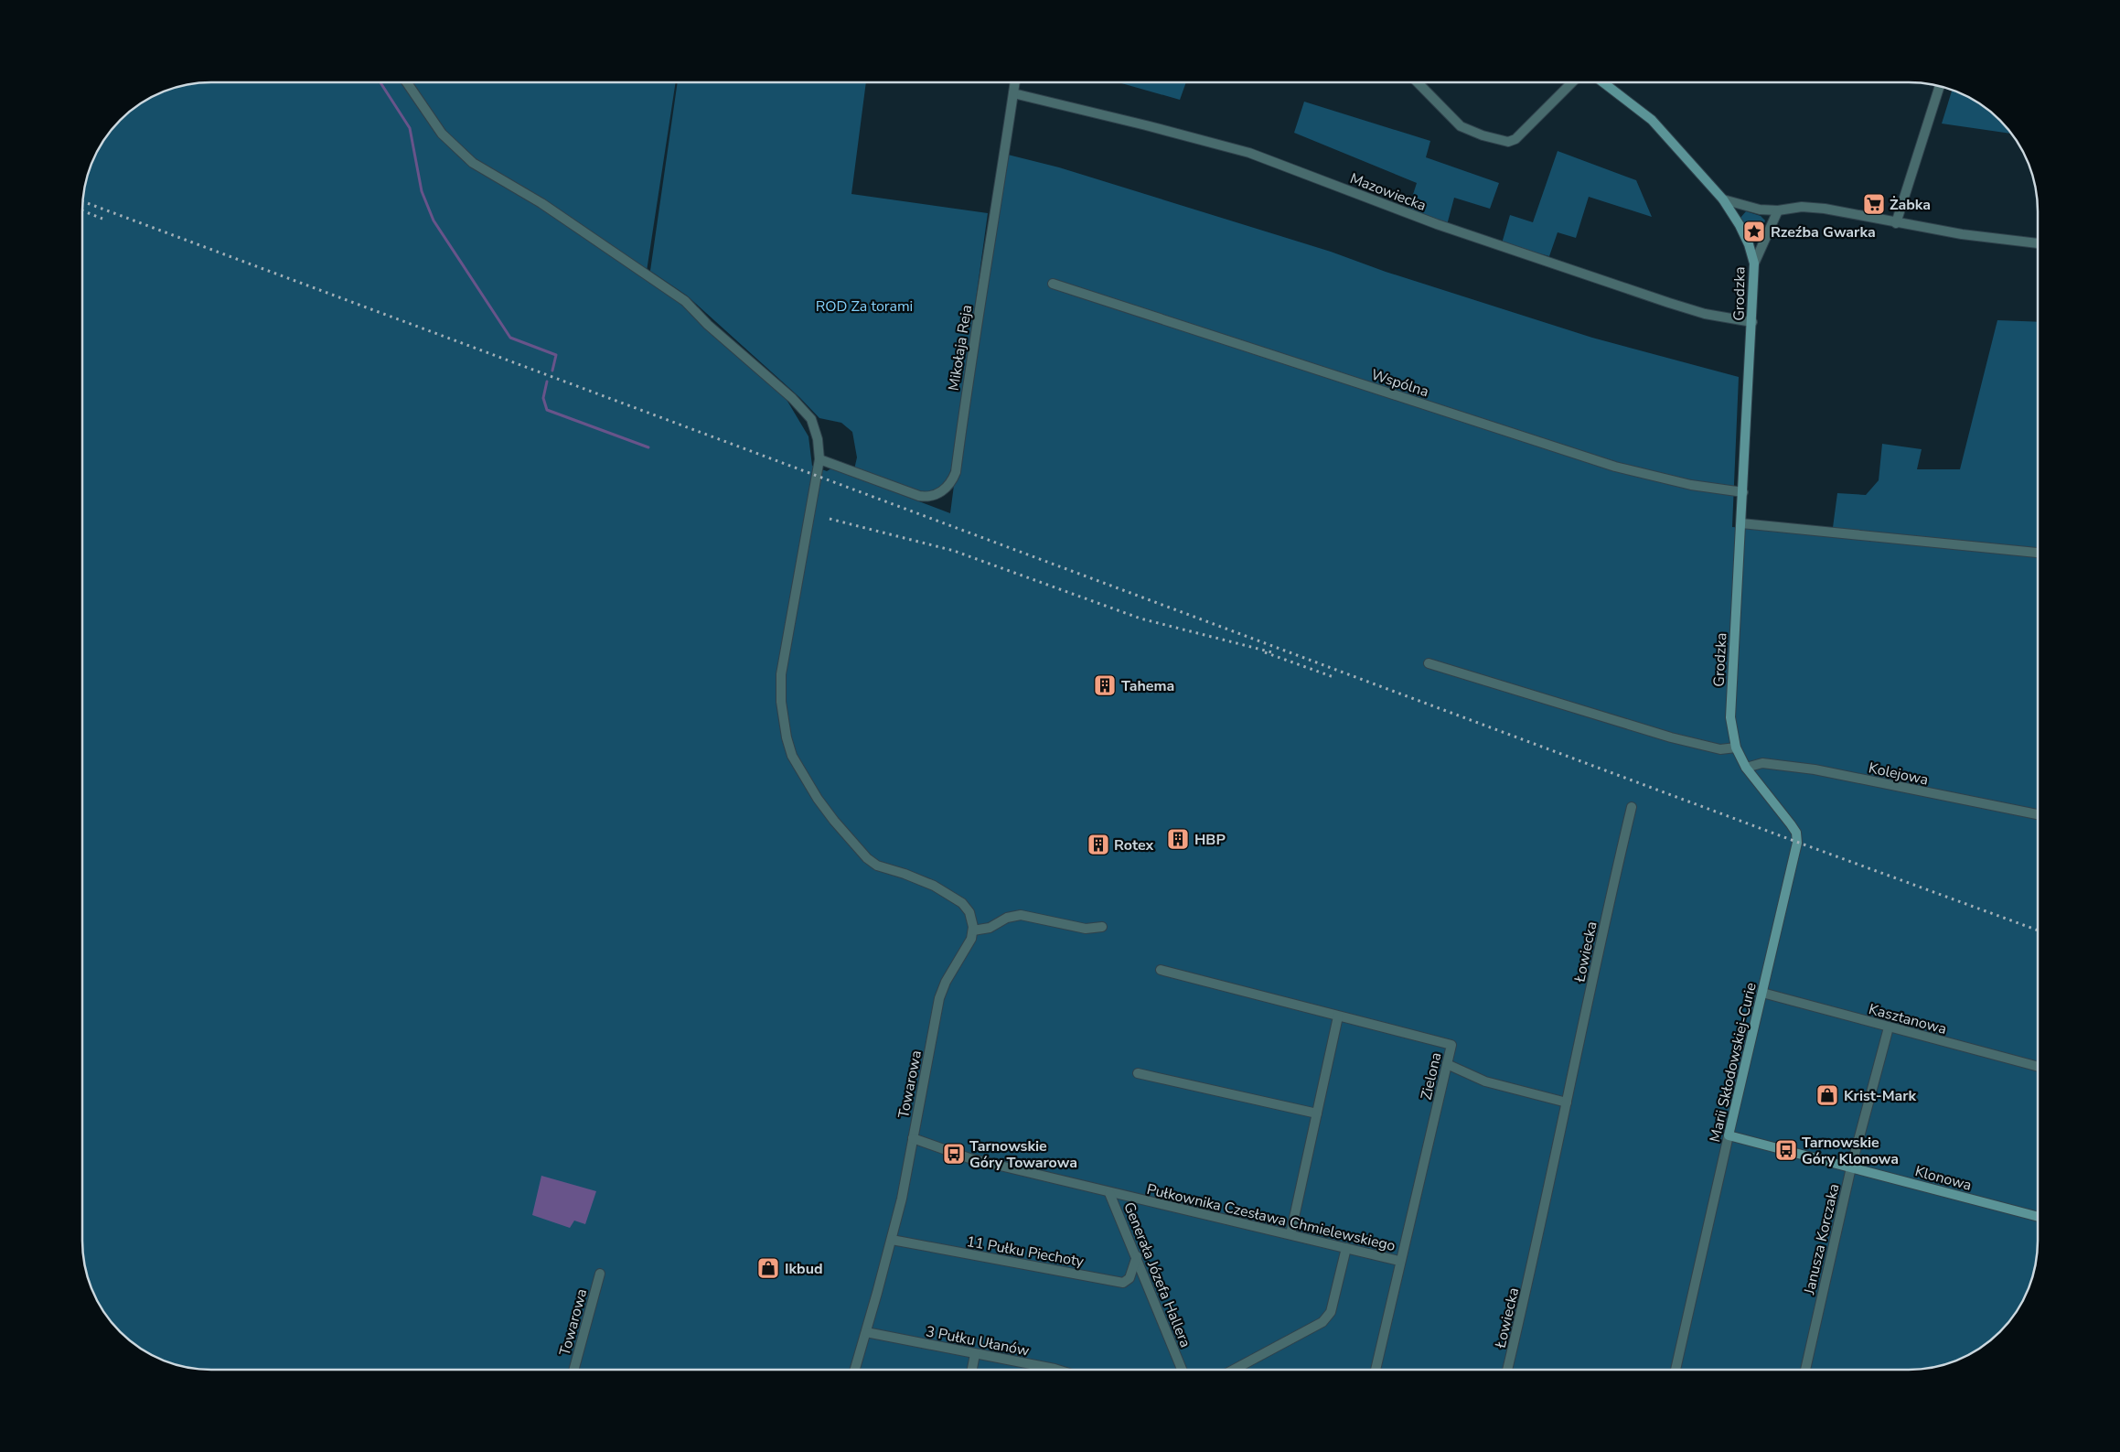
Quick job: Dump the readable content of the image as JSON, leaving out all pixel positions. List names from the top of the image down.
{
  "streets": {
    "street": [
      "Mazowiecka",
      "Grodzka",
      "Mikołaja Reja",
      "Wspólna",
      "Kolejowa",
      "Łowiecka",
      "Kasztanowa",
      "Marii Skłodowskiej-Curie",
      "Zielona",
      "Towarowa",
      "Klonowa",
      "Pułkownika Czesława Chmielewskiego",
      "Janusza Korczaka",
      "11 Pułku Piechoty",
      "Generała Józefa Hallera",
      "3 Pułku Ułanów"
    ]
  },
  "crossings": [
    ["Mazowiecka", "Grodzka"],
    ["Mazowiecka", "Mikołaja Reja"],
    ["Grodzka", "Wspólna"],
    ["Grodzka", "Kolejowa"],
    ["Grodzka", "Marii Skłodowskiej-Curie"],
    ["Kolejowa", "Marii Skłodowskiej-Curie"],
    ["Kasztanowa", "Marii Skłodowskiej-Curie"],
    ["Kasztanowa", "Janusza Korczaka"],
    ["Marii Skłodowskiej-Curie", "Klonowa"],
    ["Zielona", "Pułkownika Czesława Chmielewskiego"],
    ["Towarowa", "11 Pułku Piechoty"],
    ["Towarowa", "Generała Józefa Hallera"],
    ["Towarowa", "3 Pułku Ułanów"],
    ["Klonowa", "Janusza Korczaka"],
    ["Pułkownika Czesława Chmielewskiego", "Generała Józefa Hallera"],
    ["11 Pułku Piechoty", "Generała Józefa Hallera"]
  ],
  "parks": ["ROD Za torami"],
  "places": {
    "supermarket": ["Żabka"],
    "place": ["Rzeźba Gwarka"],
    "building": ["Tahema", "HBP", "Rotex"],
    "shop": ["Krist-Mark", "Ikbud"],
    "bus stop": ["Tarnowskie Góry Klonowa", "Tarnowskie Góry Towarowa"]
  }
}
